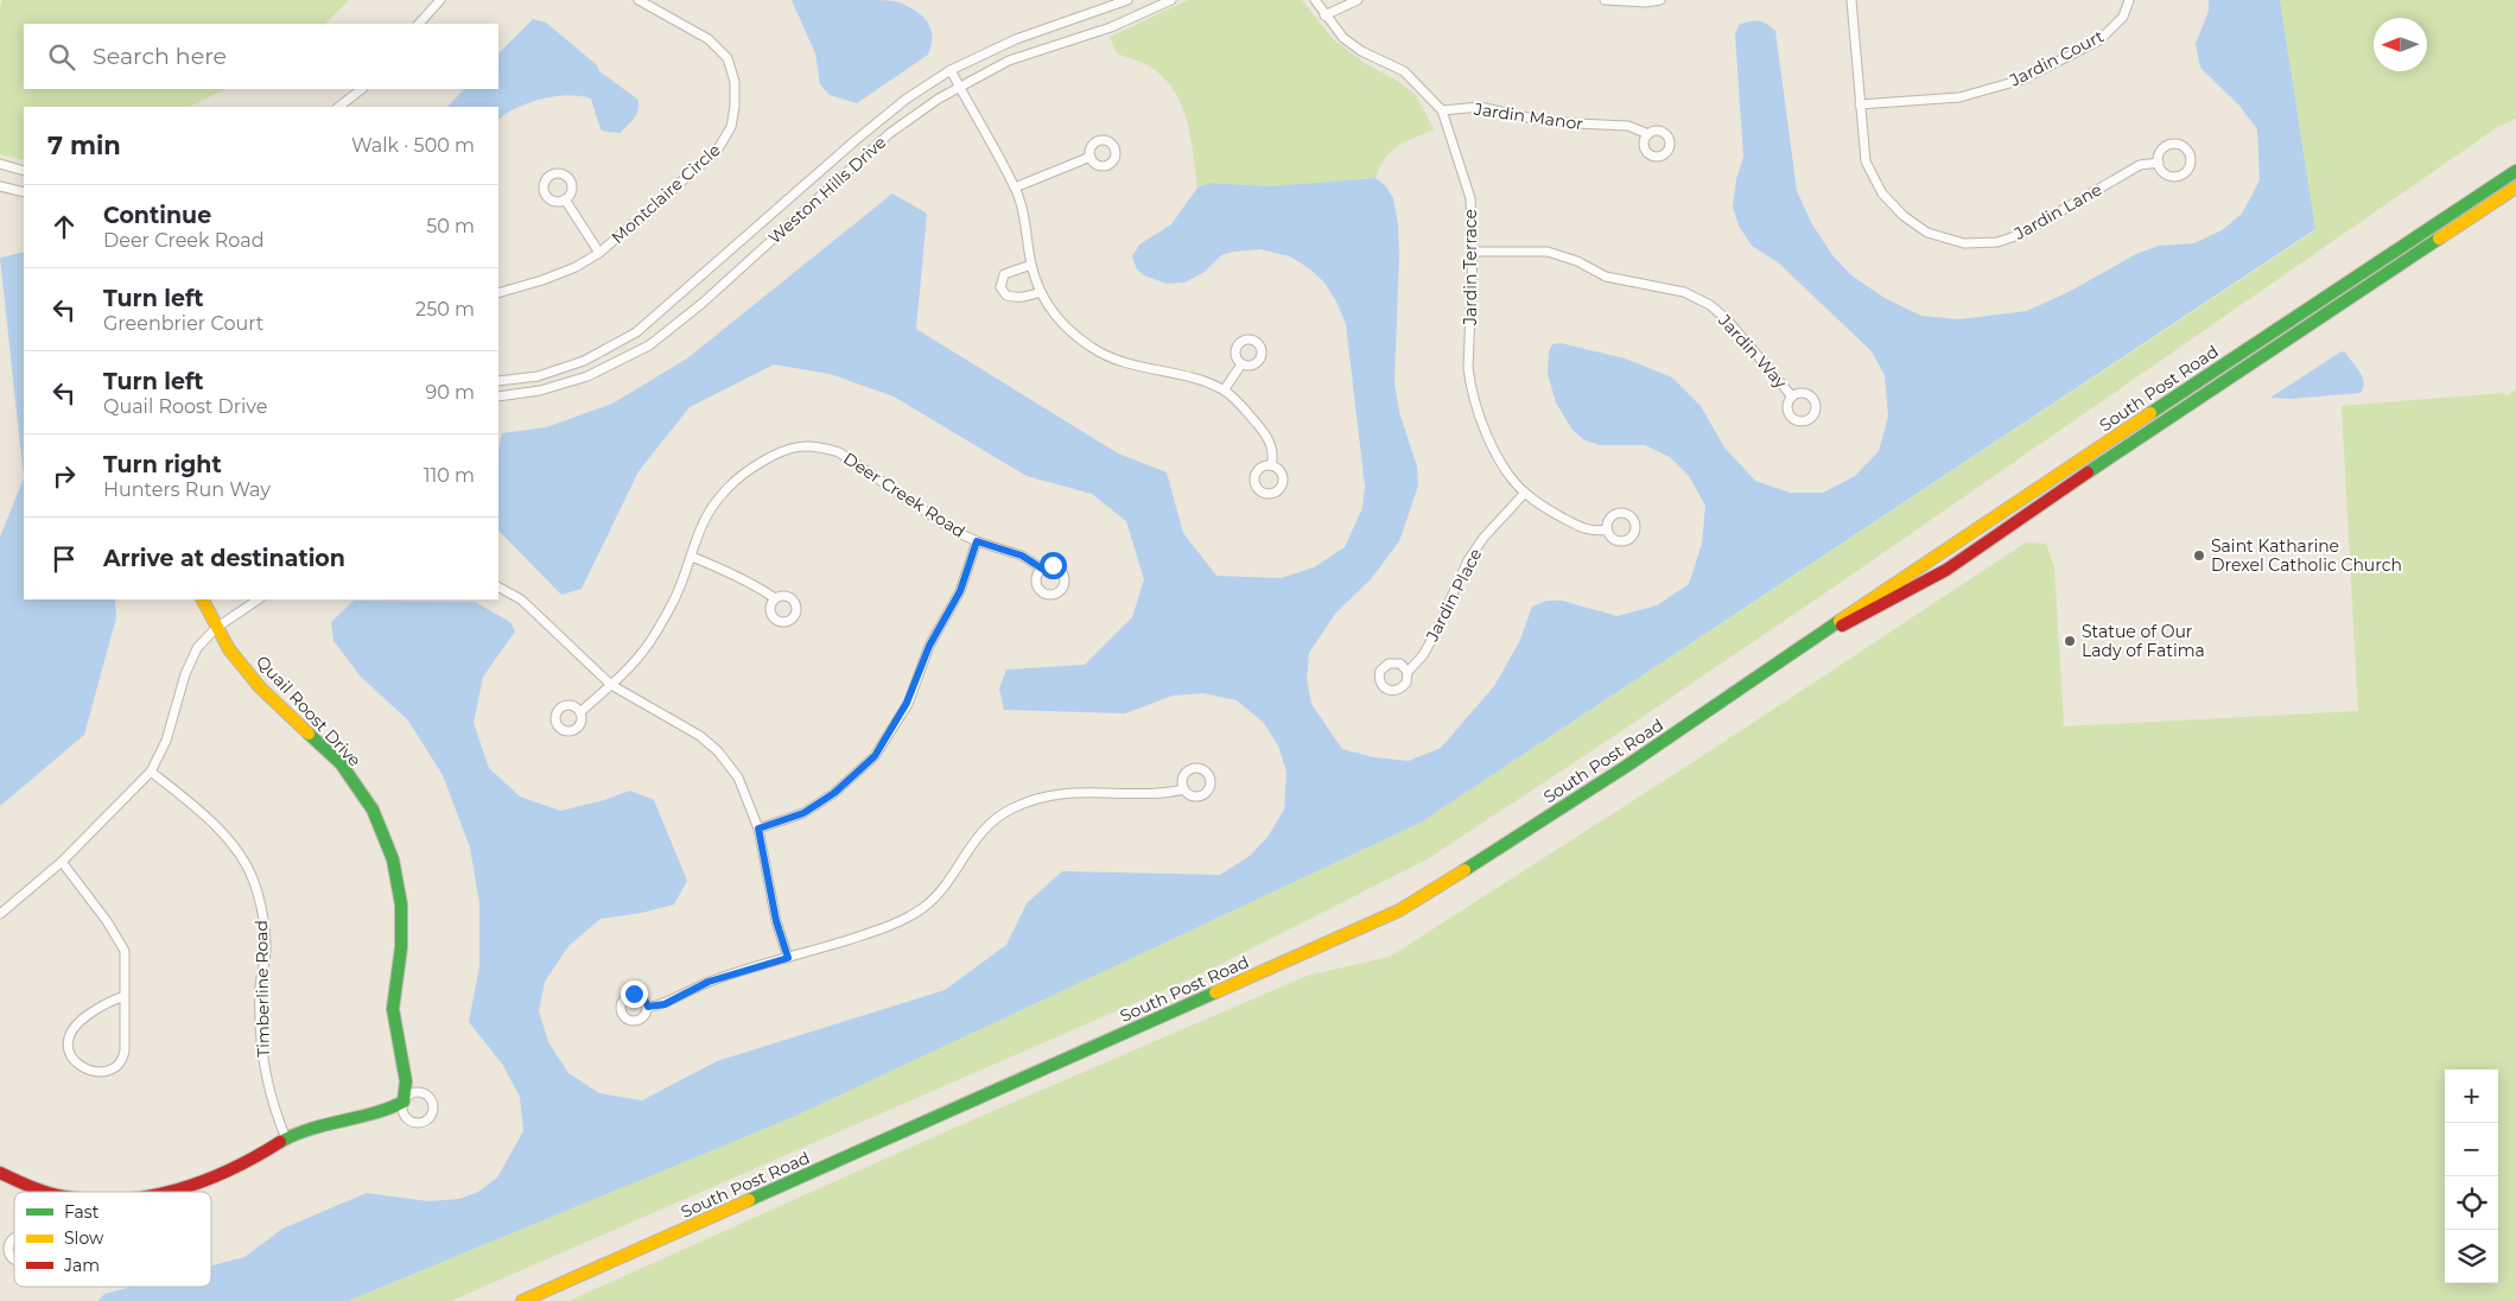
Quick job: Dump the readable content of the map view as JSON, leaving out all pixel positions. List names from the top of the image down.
{
  "streets": {
    "street": [
      "Jardin Court",
      "Jardin Manor",
      "Weston Hills Drive",
      "Montclaire Circle",
      "Jardin Lane",
      "Jardin Terrace",
      "Jardin Way",
      "South Post Road",
      "Deer Creek Road",
      "Jardin Place",
      "Quail Roost Drive",
      "Timberline Road"
    ]
  },
  "crossings": [
    ["Jardin Court", "Jardin Lane"],
    ["Jardin Manor", "Jardin Terrace"],
    ["Jardin Terrace", "Jardin Way"],
    ["Jardin Terrace", "Jardin Place"],
    ["Quail Roost Drive", "Timberline Road"]
  ],
  "places": ["Saint Katharine Drexel Catholic Church", "Statue of Our Lady of Fatima"],
  "legend": ["Fast", "Slow", "Jam"],
  "north": "left",
  "page": {
    "search": "Search here",
    "heading": ["7 min", "Walk · 500 m"],
    "list": [
      ["Continue", "Deer Creek Road", "50 m"],
      ["Turn left", "Greenbrier Court", "250 m"],
      ["Turn left", "Quail Roost Drive", "90 m"],
      ["Turn right", "Hunters Run Way", "110 m"],
      "Arrive at destination"
    ],
    "map_buttons": ["+", "−"]
  }
}
